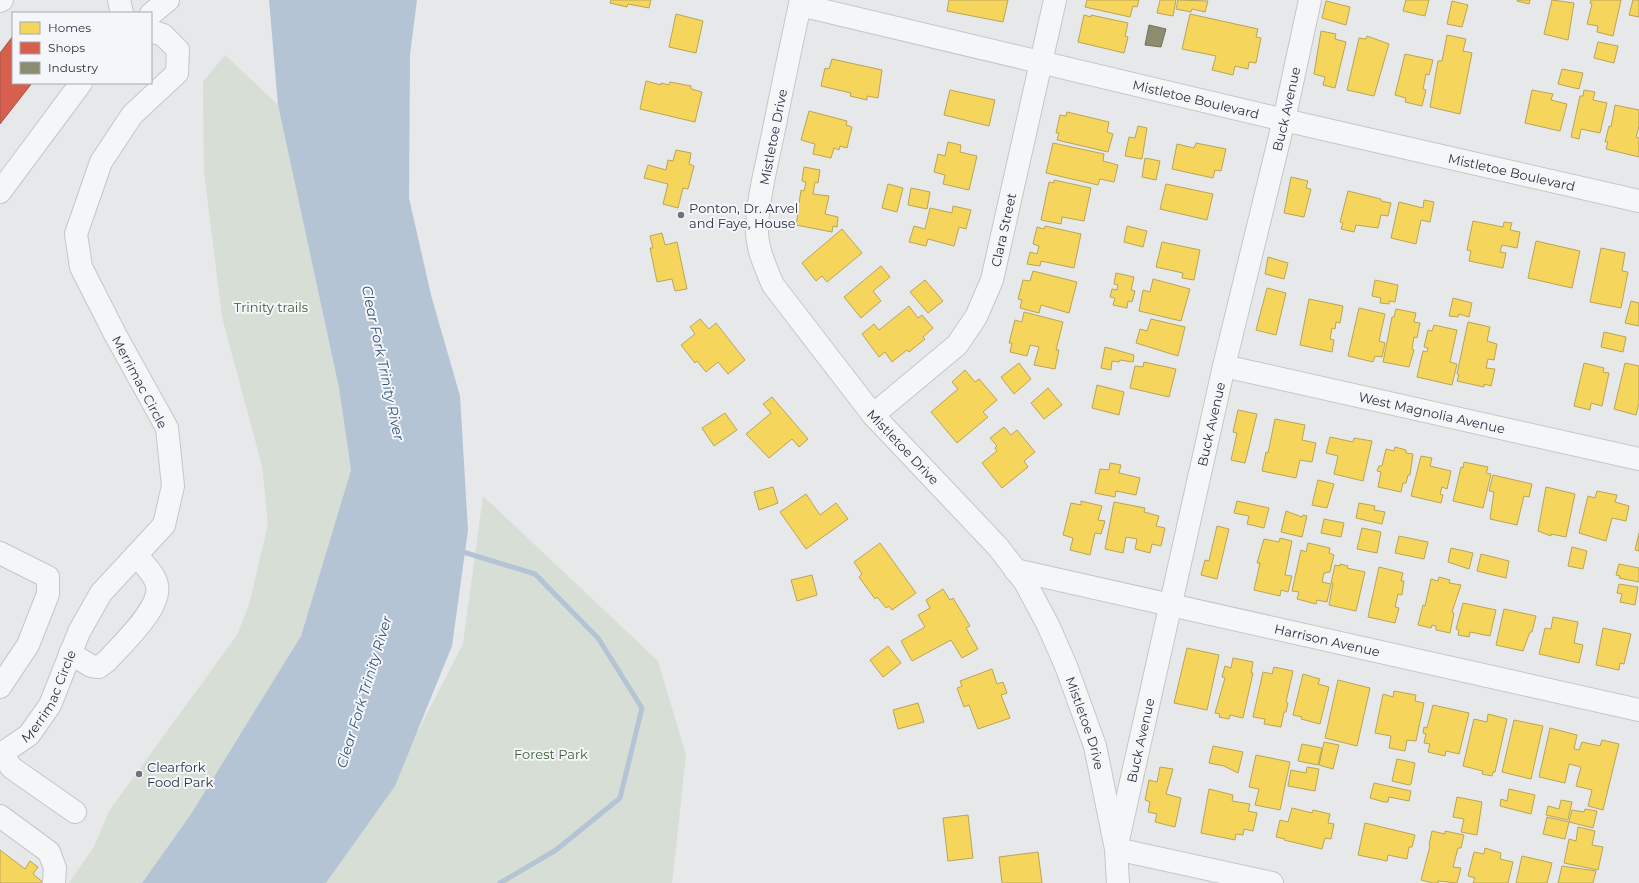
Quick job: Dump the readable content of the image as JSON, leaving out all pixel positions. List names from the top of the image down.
{
  "streets": {
    "street": [
      "Mistletoe Boulevard",
      "Buck Avenue",
      "Mistletoe Drive",
      "Clara Street",
      "Merrimac Circle",
      "West Magnolia Avenue",
      "Harrison Avenue"
    ]
  },
  "crossings": [
    ["Mistletoe Boulevard", "Buck Avenue"],
    ["Mistletoe Boulevard", "Mistletoe Drive"],
    ["Mistletoe Boulevard", "Clara Street"],
    ["Buck Avenue", "Mistletoe Drive"],
    ["Buck Avenue", "West Magnolia Avenue"],
    ["Buck Avenue", "Harrison Avenue"],
    ["Mistletoe Drive", "Clara Street"],
    ["Mistletoe Drive", "Harrison Avenue"]
  ],
  "water": ["Clear Fork Trinity River"],
  "parks": ["Trinity trails", "Forest Park"],
  "places": ["Ponton, Dr. Arvel and Faye, House", "Clearfork Food Park"],
  "legend": ["Homes", "Shops", "Industry"]
}
